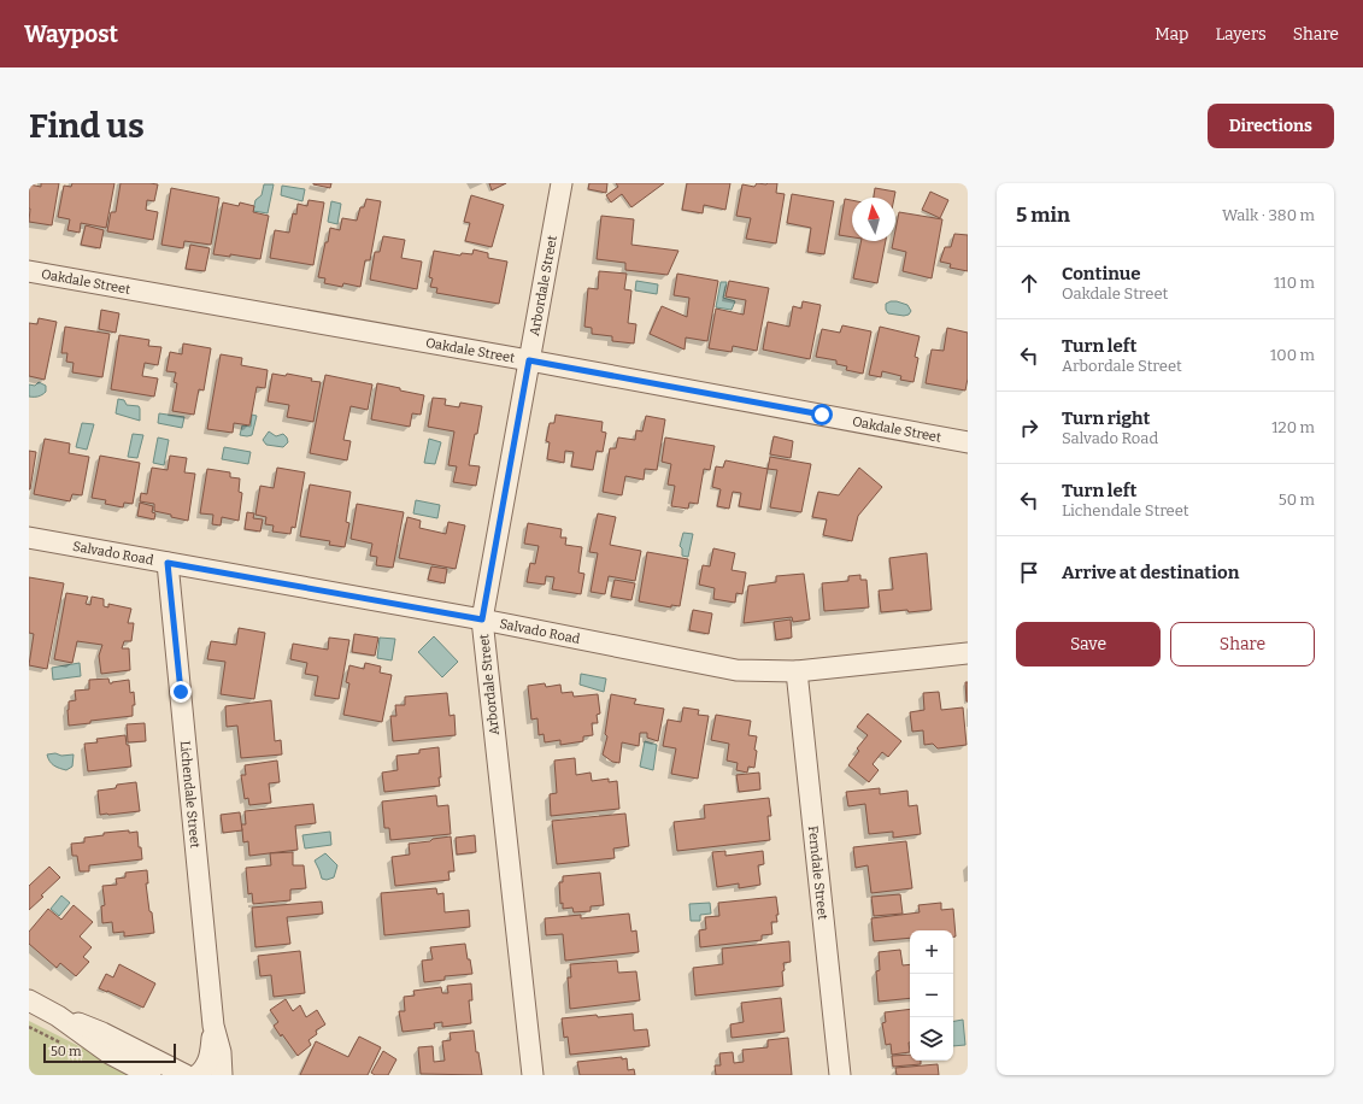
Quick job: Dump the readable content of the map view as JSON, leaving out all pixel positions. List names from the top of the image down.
{
  "streets": {
    "street": [
      "Oakdale Street",
      "Arbordale Street",
      "Salvado Road",
      "Lichendale Street",
      "Ferndale Street"
    ]
  },
  "crossings": [
    ["Oakdale Street", "Arbordale Street"],
    ["Arbordale Street", "Salvado Road"],
    ["Salvado Road", "Lichendale Street"],
    ["Salvado Road", "Ferndale Street"]
  ],
  "scale_bar": "50 m",
  "north": "top",
  "page": {
    "header": "Waypost",
    "nav": ["Map", "Layers", "Share"],
    "buttons": [
      "Directions",
      ["Save", "Share"]
    ],
    "title": "Find us",
    "heading": ["5 min", "Walk · 380 m"],
    "list": [
      ["Continue", "Oakdale Street", "110 m"],
      ["Turn left", "Arbordale Street", "100 m"],
      ["Turn right", "Salvado Road", "120 m"],
      ["Turn left", "Lichendale Street", "50 m"],
      "Arrive at destination"
    ],
    "map_buttons": ["+", "−"],
    "scale": "50 m"
  }
}
